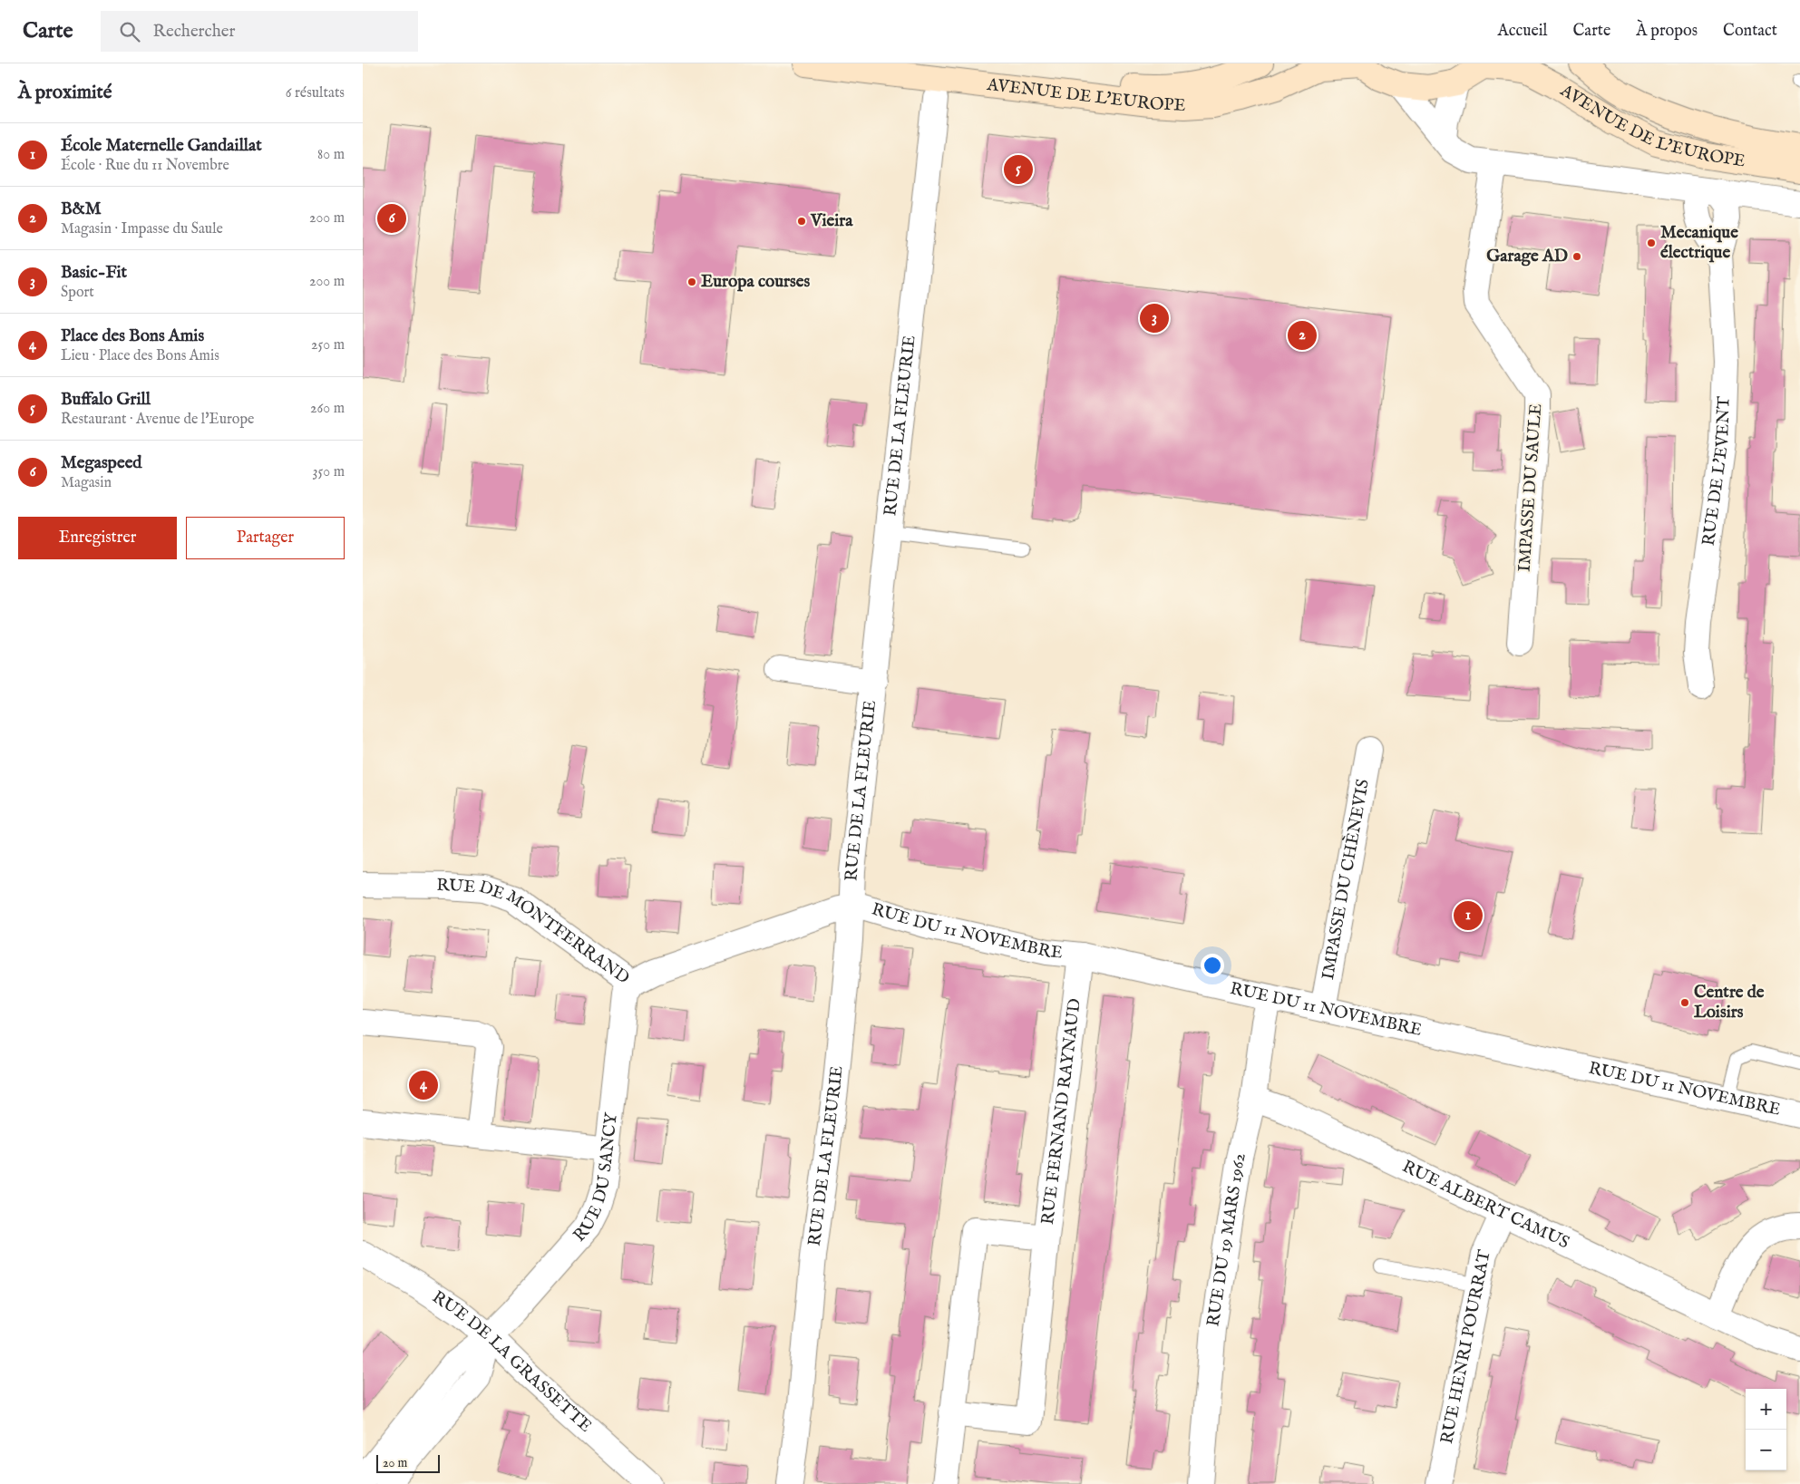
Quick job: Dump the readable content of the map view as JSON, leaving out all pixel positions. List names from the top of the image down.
{
  "streets": {
    "main road": ["AVENUE DE L'EUROPE"],
    "street": [
      "RUE DE LA FLEURIE",
      "RUE DE L'EVENT",
      "IMPASSE DU SAULE",
      "IMPASSE DU CHÈNEVIS",
      "RUE DU 11 NOVEMBRE",
      "RUE DE MONTFERRAND",
      "RUE FERNAND RAYNAUD",
      "RUE DU SANCY",
      "RUE ALBERT CAMUS",
      "RUE DU 19 MARS 1962",
      "RUE HENRI POURRAT",
      "RUE DE LA GRASSETTE"
    ]
  },
  "crossings": [
    ["AVENUE DE L'EUROPE", "RUE DE LA FLEURIE"],
    ["RUE DE LA FLEURIE", "RUE DU 11 NOVEMBRE"],
    ["RUE DE LA FLEURIE", "RUE DE MONTFERRAND"],
    ["IMPASSE DU CHÈNEVIS", "RUE DU 11 NOVEMBRE"],
    ["RUE DU 11 NOVEMBRE", "RUE DE MONTFERRAND"],
    ["RUE DU 11 NOVEMBRE", "RUE FERNAND RAYNAUD"],
    ["RUE DU 11 NOVEMBRE", "RUE DU 19 MARS 1962"],
    ["RUE DE MONTFERRAND", "RUE DU SANCY"],
    ["RUE DU SANCY", "RUE DE LA GRASSETTE"],
    ["RUE ALBERT CAMUS", "RUE DU 19 MARS 1962"],
    ["RUE ALBERT CAMUS", "RUE HENRI POURRAT"]
  ],
  "places": [
    "Vieira",
    "Mecanique électrique",
    "Garage AD",
    "Europa courses",
    "Centre de Loisirs"
  ],
  "scale_bar": "20 m",
  "page": {
    "header": "Carte",
    "search": "Rechercher",
    "nav": [
      "Accueil",
      "Carte",
      "À propos",
      "Contact"
    ],
    "heading": ["À proximité", "6 résultats"],
    "list": [
      {
        "mark": "1",
        "name": "École Maternelle Gandaillat",
        "note": "École · Rue du 11 Novembre",
        "value": "80 m"
      },
      {
        "mark": "2",
        "name": "B&M",
        "note": "Magasin · Impasse du Saule",
        "value": "200 m"
      },
      {
        "mark": "3",
        "name": "Basic-Fit",
        "note": "Sport",
        "value": "200 m"
      },
      {
        "mark": "4",
        "name": "Place des Bons Amis",
        "note": "Lieu · Place des Bons Amis",
        "value": "250 m"
      },
      {
        "mark": "5",
        "name": "Buffalo Grill",
        "note": "Restaurant · Avenue de l'Europe",
        "value": "260 m"
      },
      {
        "mark": "6",
        "name": "Megaspeed",
        "note": "Magasin",
        "value": "350 m"
      }
    ],
    "pins": [
      "5",
      "6",
      "3",
      "2",
      "1",
      "4"
    ],
    "buttons": ["Enregistrer", "Partager"],
    "map_buttons": ["+", "−"],
    "scale": "20 m"
  }
}
